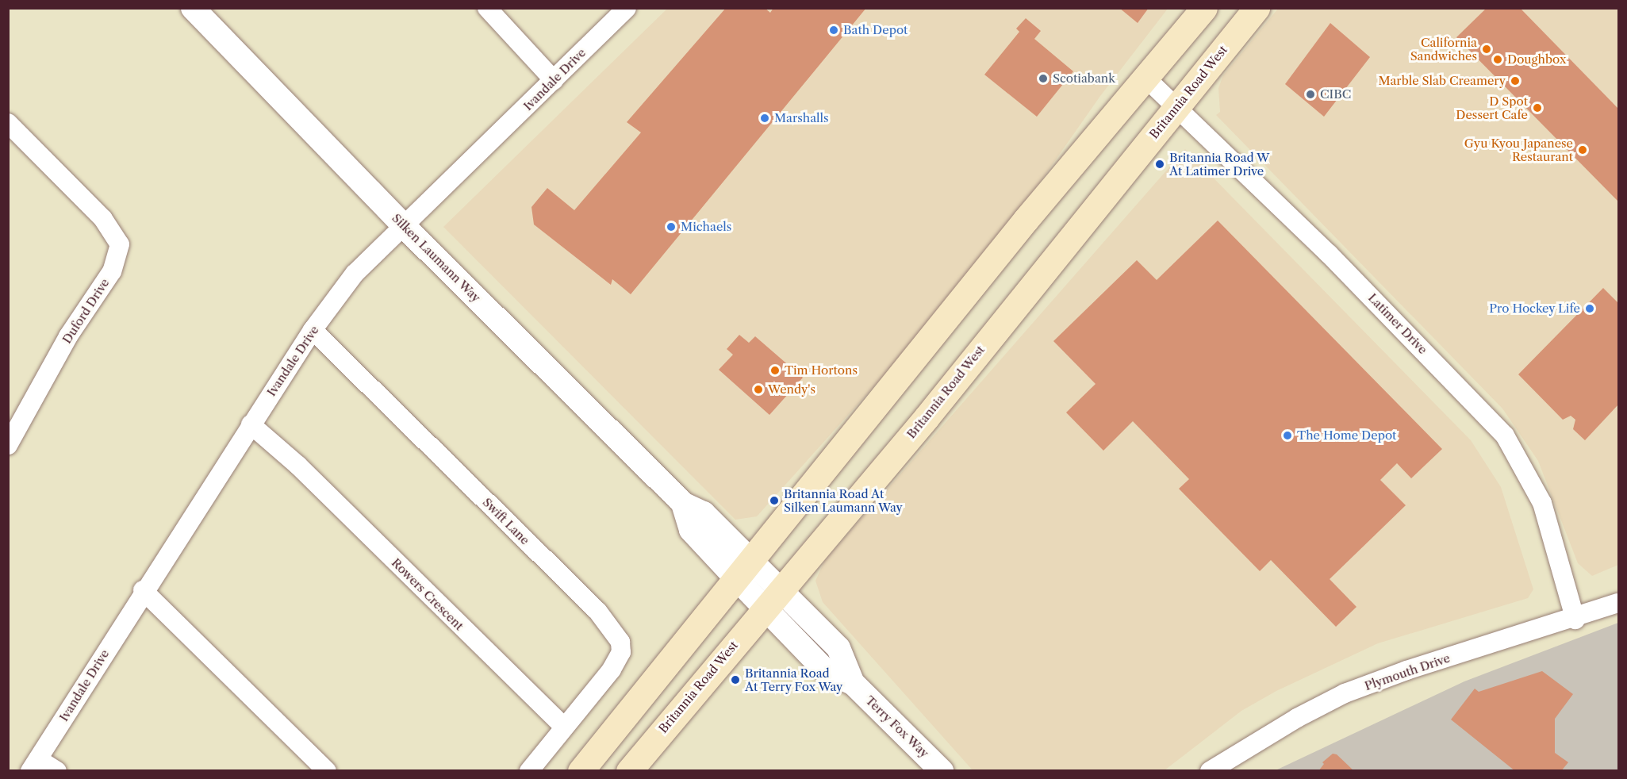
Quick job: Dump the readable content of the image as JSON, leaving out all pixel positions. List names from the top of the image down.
{
  "streets": {
    "main road": ["Britannia Road West"],
    "street": [
      "Ivandale Drive",
      "Silken Laumann Way",
      "Duford Drive",
      "Latimer Drive",
      "Swift Lane",
      "Rowers Crescent",
      "Plymouth Drive",
      "Terry Fox Way"
    ]
  },
  "crossings": [
    ["Ivandale Drive", "Silken Laumann Way"],
    ["Ivandale Drive", "Swift Lane"],
    ["Ivandale Drive", "Rowers Crescent"],
    ["Britannia Road West", "Silken Laumann Way"],
    ["Britannia Road West", "Latimer Drive"],
    ["Britannia Road West", "Terry Fox Way"],
    ["Silken Laumann Way", "Terry Fox Way"],
    ["Latimer Drive", "Plymouth Drive"],
    ["Swift Lane", "Rowers Crescent"]
  ],
  "places": [
    "Bath Depot",
    "California Sandwiches",
    "Doughbox",
    "Scotiabank",
    "Marble Slab Creamery",
    "CIBC",
    "D Spot Dessert Cafe",
    "Marshalls",
    "Gyu Kyou Japanese Restaurant",
    "Britannia Road W At Latimer Drive",
    "Michaels",
    "Pro Hockey Life",
    "Tim Hortons",
    "Wendy's",
    "The Home Depot",
    "Britannia Road At Silken Laumann Way",
    "Britannia Road At Terry Fox Way"
  ]
}
